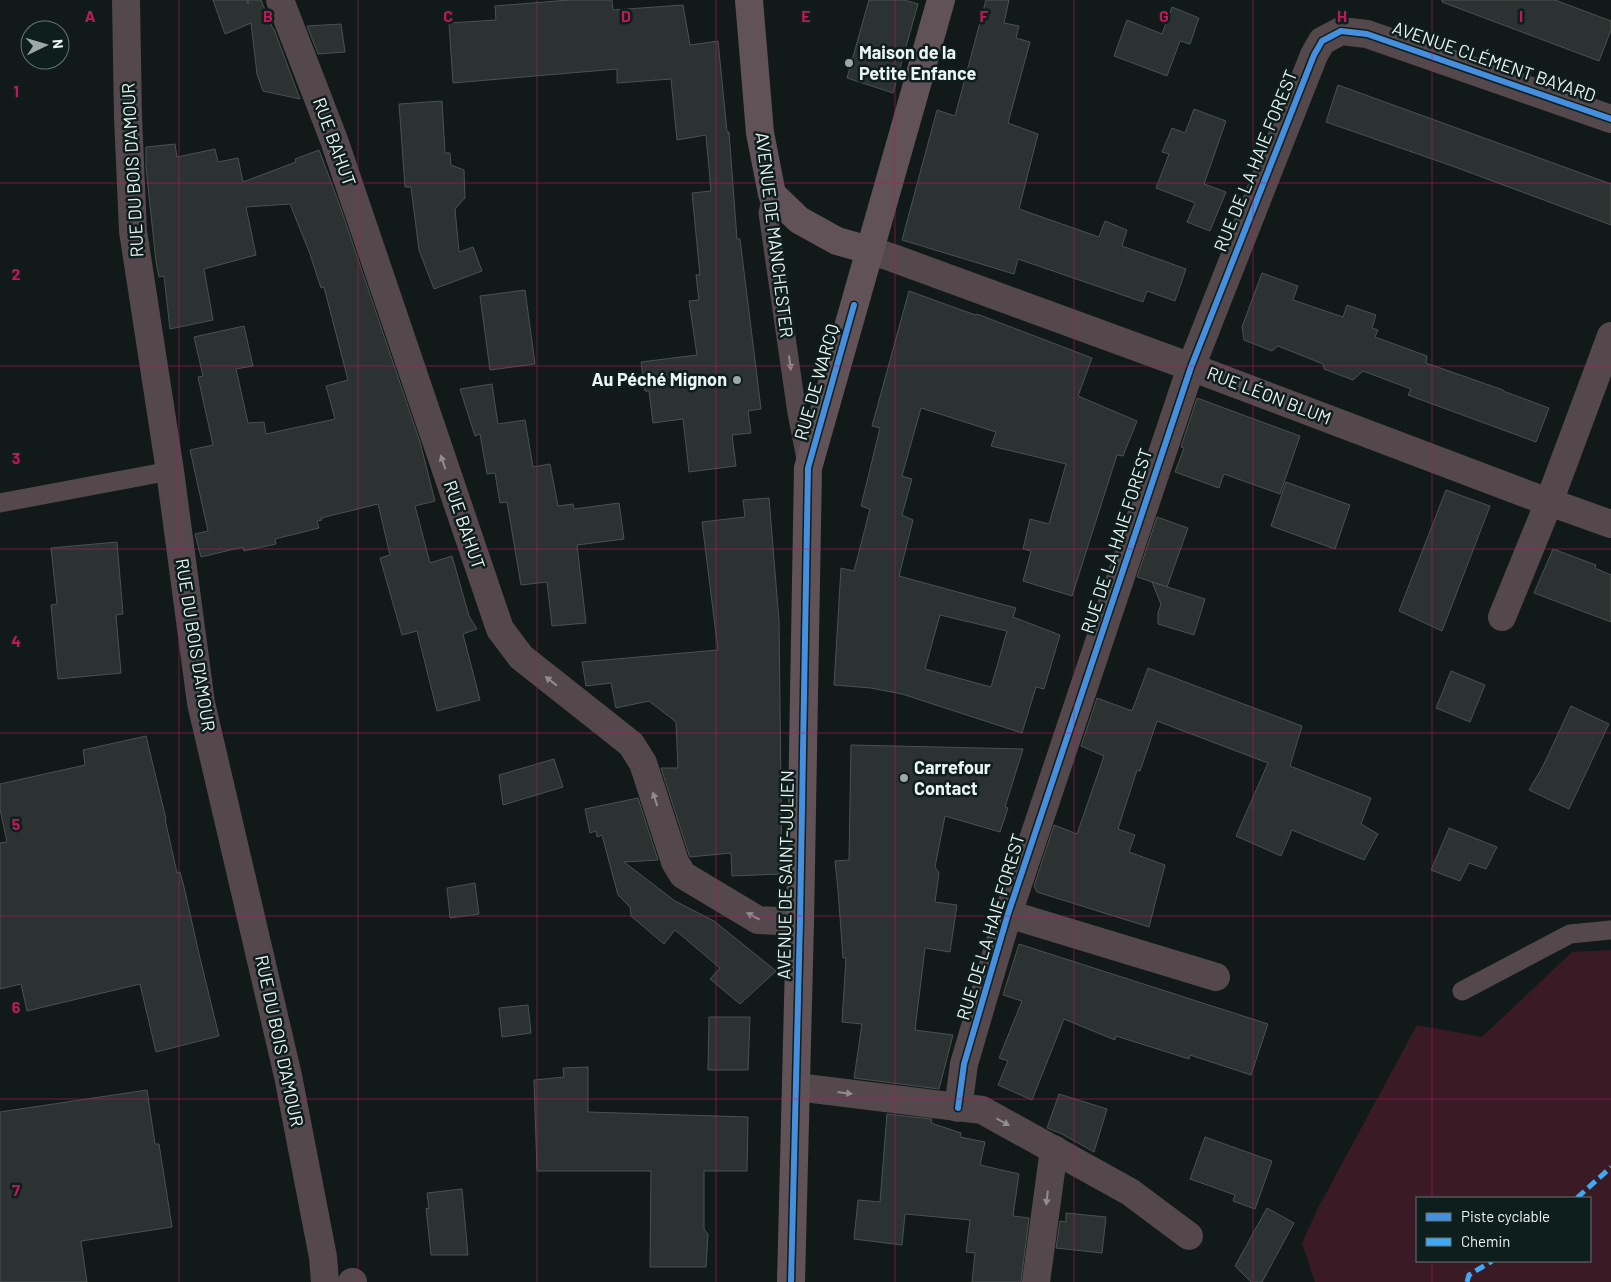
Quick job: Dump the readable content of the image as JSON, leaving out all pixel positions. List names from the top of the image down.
{
  "streets": {
    "main road": ["AVENUE DE MANCHESTER", "RUE DE WARCQ", "AVENUE DE SAINT-JULIEN"],
    "street": [
      "AVENUE CLÉMENT BAYARD",
      "RUE BAHUT",
      "RUE DE LA HAIE FOREST",
      "RUE DU BOIS D'AMOUR",
      "RUE LÉON BLUM"
    ]
  },
  "crossings": [
    ["AVENUE CLÉMENT BAYARD", "RUE DE LA HAIE FOREST"],
    ["RUE BAHUT", "AVENUE DE SAINT-JULIEN"],
    ["RUE DE LA HAIE FOREST", "RUE LÉON BLUM"],
    ["AVENUE DE MANCHESTER", "RUE DE WARCQ"],
    ["AVENUE DE MANCHESTER", "AVENUE DE SAINT-JULIEN"],
    ["RUE DE WARCQ", "RUE LÉON BLUM"],
    ["RUE DE WARCQ", "AVENUE DE SAINT-JULIEN"]
  ],
  "one_way": ["RUE BAHUT", "AVENUE DE MANCHESTER"],
  "places": ["Maison de la Petite Enfance", "Au Péché Mignon", "Carrefour Contact"],
  "legend": ["Piste cyclable", "Chemin"],
  "north": "right",
  "grid": {
    "columns": [
      "A",
      "B",
      "C",
      "D",
      "E",
      "F",
      "G",
      "H",
      "I"
    ],
    "rows": [
      "1",
      "2",
      "3",
      "4",
      "5",
      "6",
      "7"
    ]
  }
}
